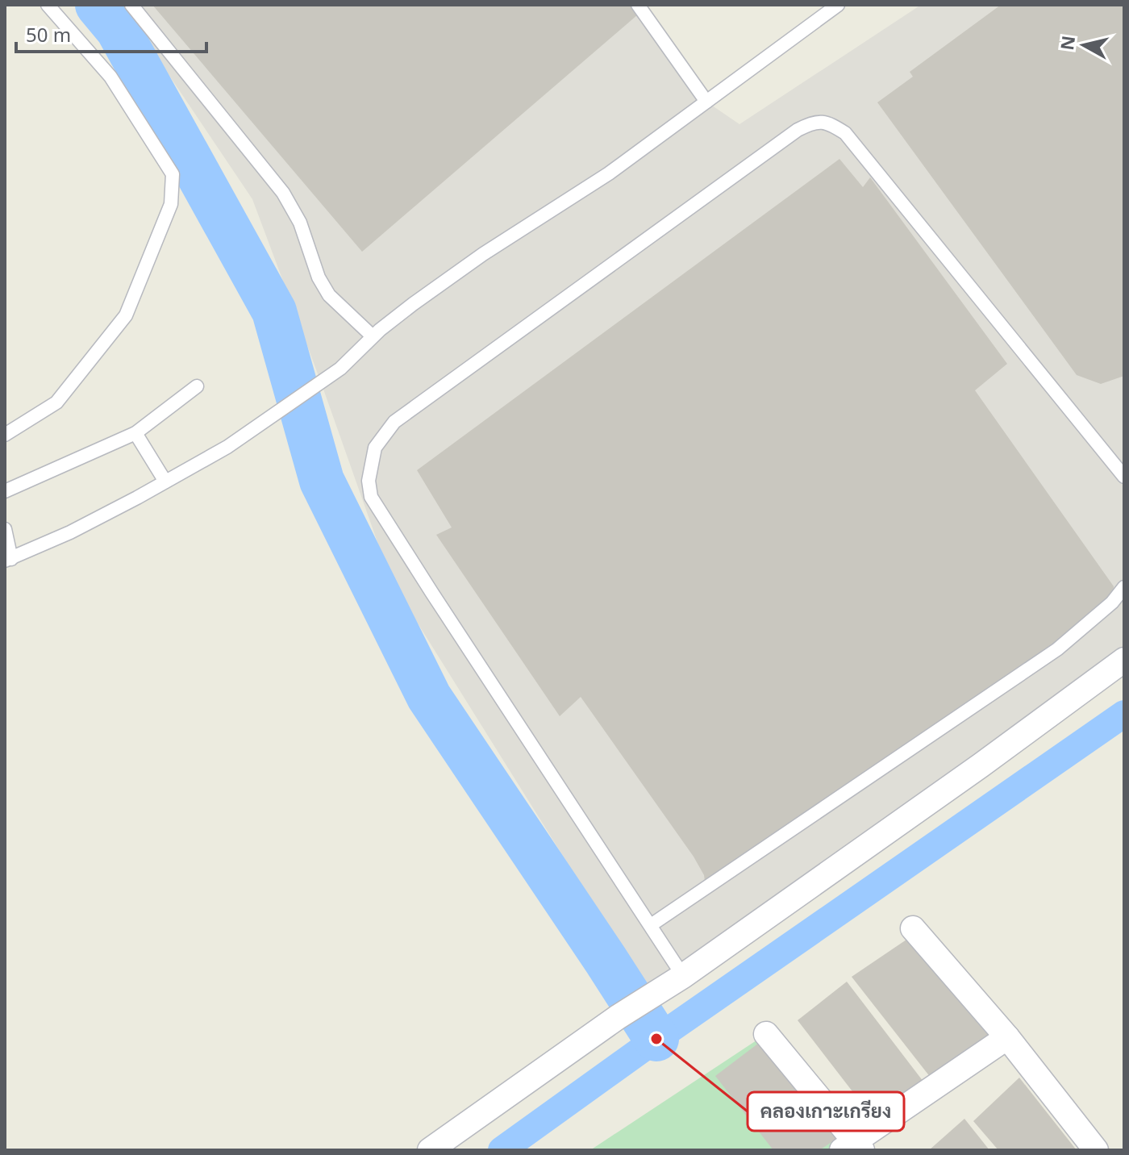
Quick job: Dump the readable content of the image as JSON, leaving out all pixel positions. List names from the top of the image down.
{
  "places": ["คลองเกาะเกรียง"],
  "scale_bar": "50 m",
  "north": "left"
}
